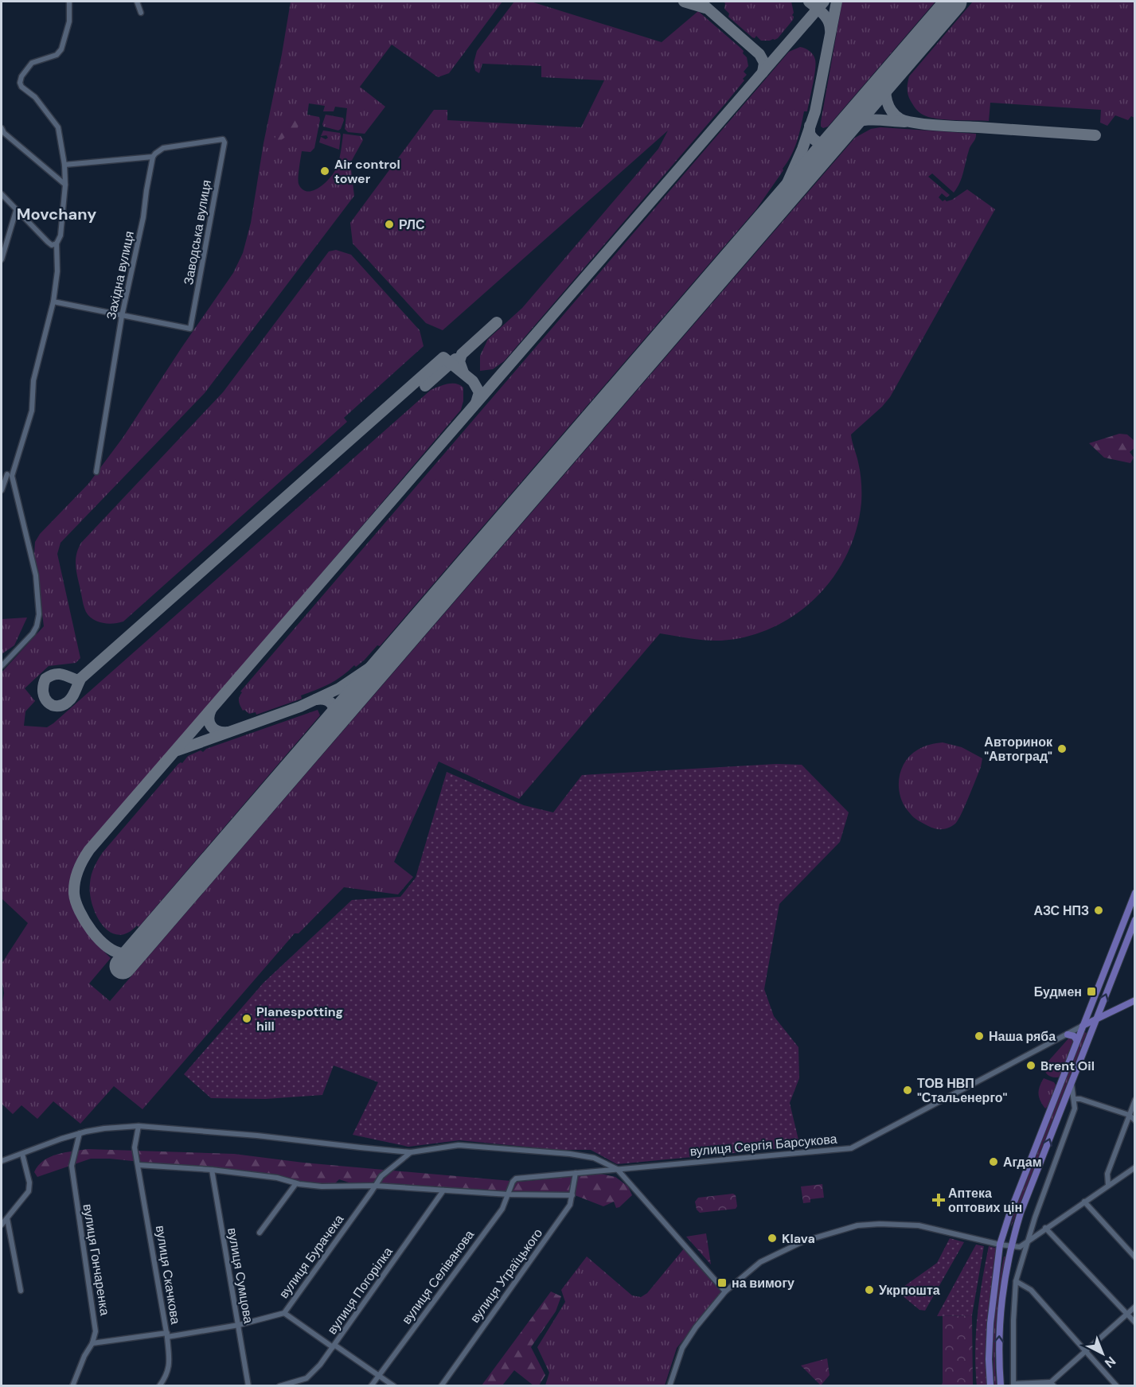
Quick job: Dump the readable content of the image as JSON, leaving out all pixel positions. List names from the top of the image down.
{
  "streets": {
    "street": [
      "Заводська вулиця",
      "Західна вулиця",
      "вулиця Сергія Барсукова",
      "вулиця Бурачека",
      "вулиця Гончаренка",
      "вулиця Скачкова",
      "вулиця Сумцова",
      "вулиця Уграїцького",
      "вулиця Селіванова",
      "вулиця Погорілка"
    ]
  },
  "crossings": [
    ["Заводська вулиця", "Західна вулиця"],
    ["вулиця Сергія Барсукова", "вулиця Уграїцького"],
    ["вулиця Сергія Барсукова", "вулиця Селіванова"],
    ["вулиця Бурачека", "вулиця Гончаренка"],
    ["вулиця Бурачека", "вулиця Скачкова"],
    ["вулиця Бурачека", "вулиця Сумцова"]
  ],
  "districts": ["Movchany"],
  "places": {
    "other": [
      "Air control tower",
      "РЛС",
      "Авторинок \"Автоград\"",
      "АЗС НПЗ",
      "Planespotting hill",
      "Наша ряба",
      "Brent Oil",
      "ТОВ НВП \"Стальенерго\"",
      "Агдам",
      "Klava",
      "Укрпошта"
    ],
    "transit": ["Будмен", "на вимогу"],
    "health": ["Аптека оптових цін"]
  },
  "north": "bottom right"
}
